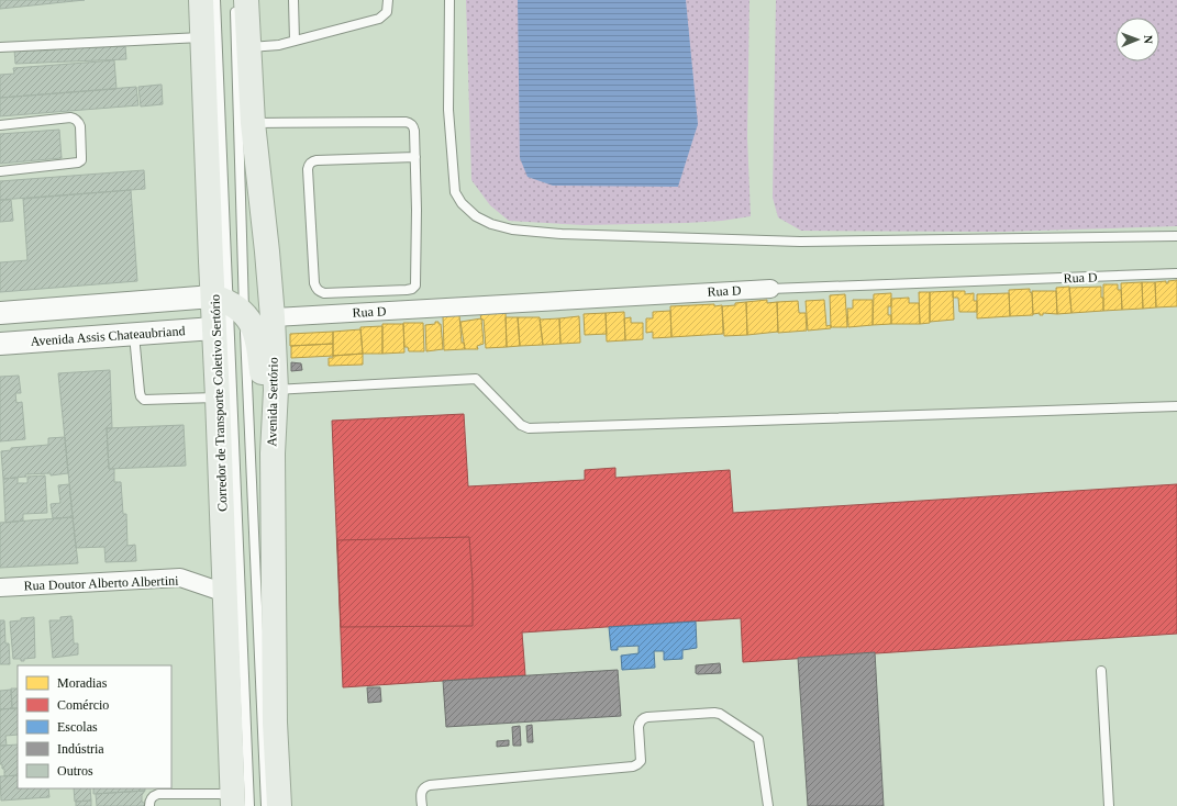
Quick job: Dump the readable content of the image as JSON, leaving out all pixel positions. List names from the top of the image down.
{
  "streets": {
    "main road": ["Avenida Sertório"],
    "street": ["Rua D", "Avenida Assis Chateaubriand", "Rua Doutor Alberto Albertini"],
    "lane": ["Corredor de Transporte Coletivo Sertório"]
  },
  "crossings": [
    ["Rua D", "Avenida Sertório"]
  ],
  "legend": [
    "Moradias",
    "Comércio",
    "Escolas",
    "Indústria",
    "Outros"
  ],
  "north": "right"
}
